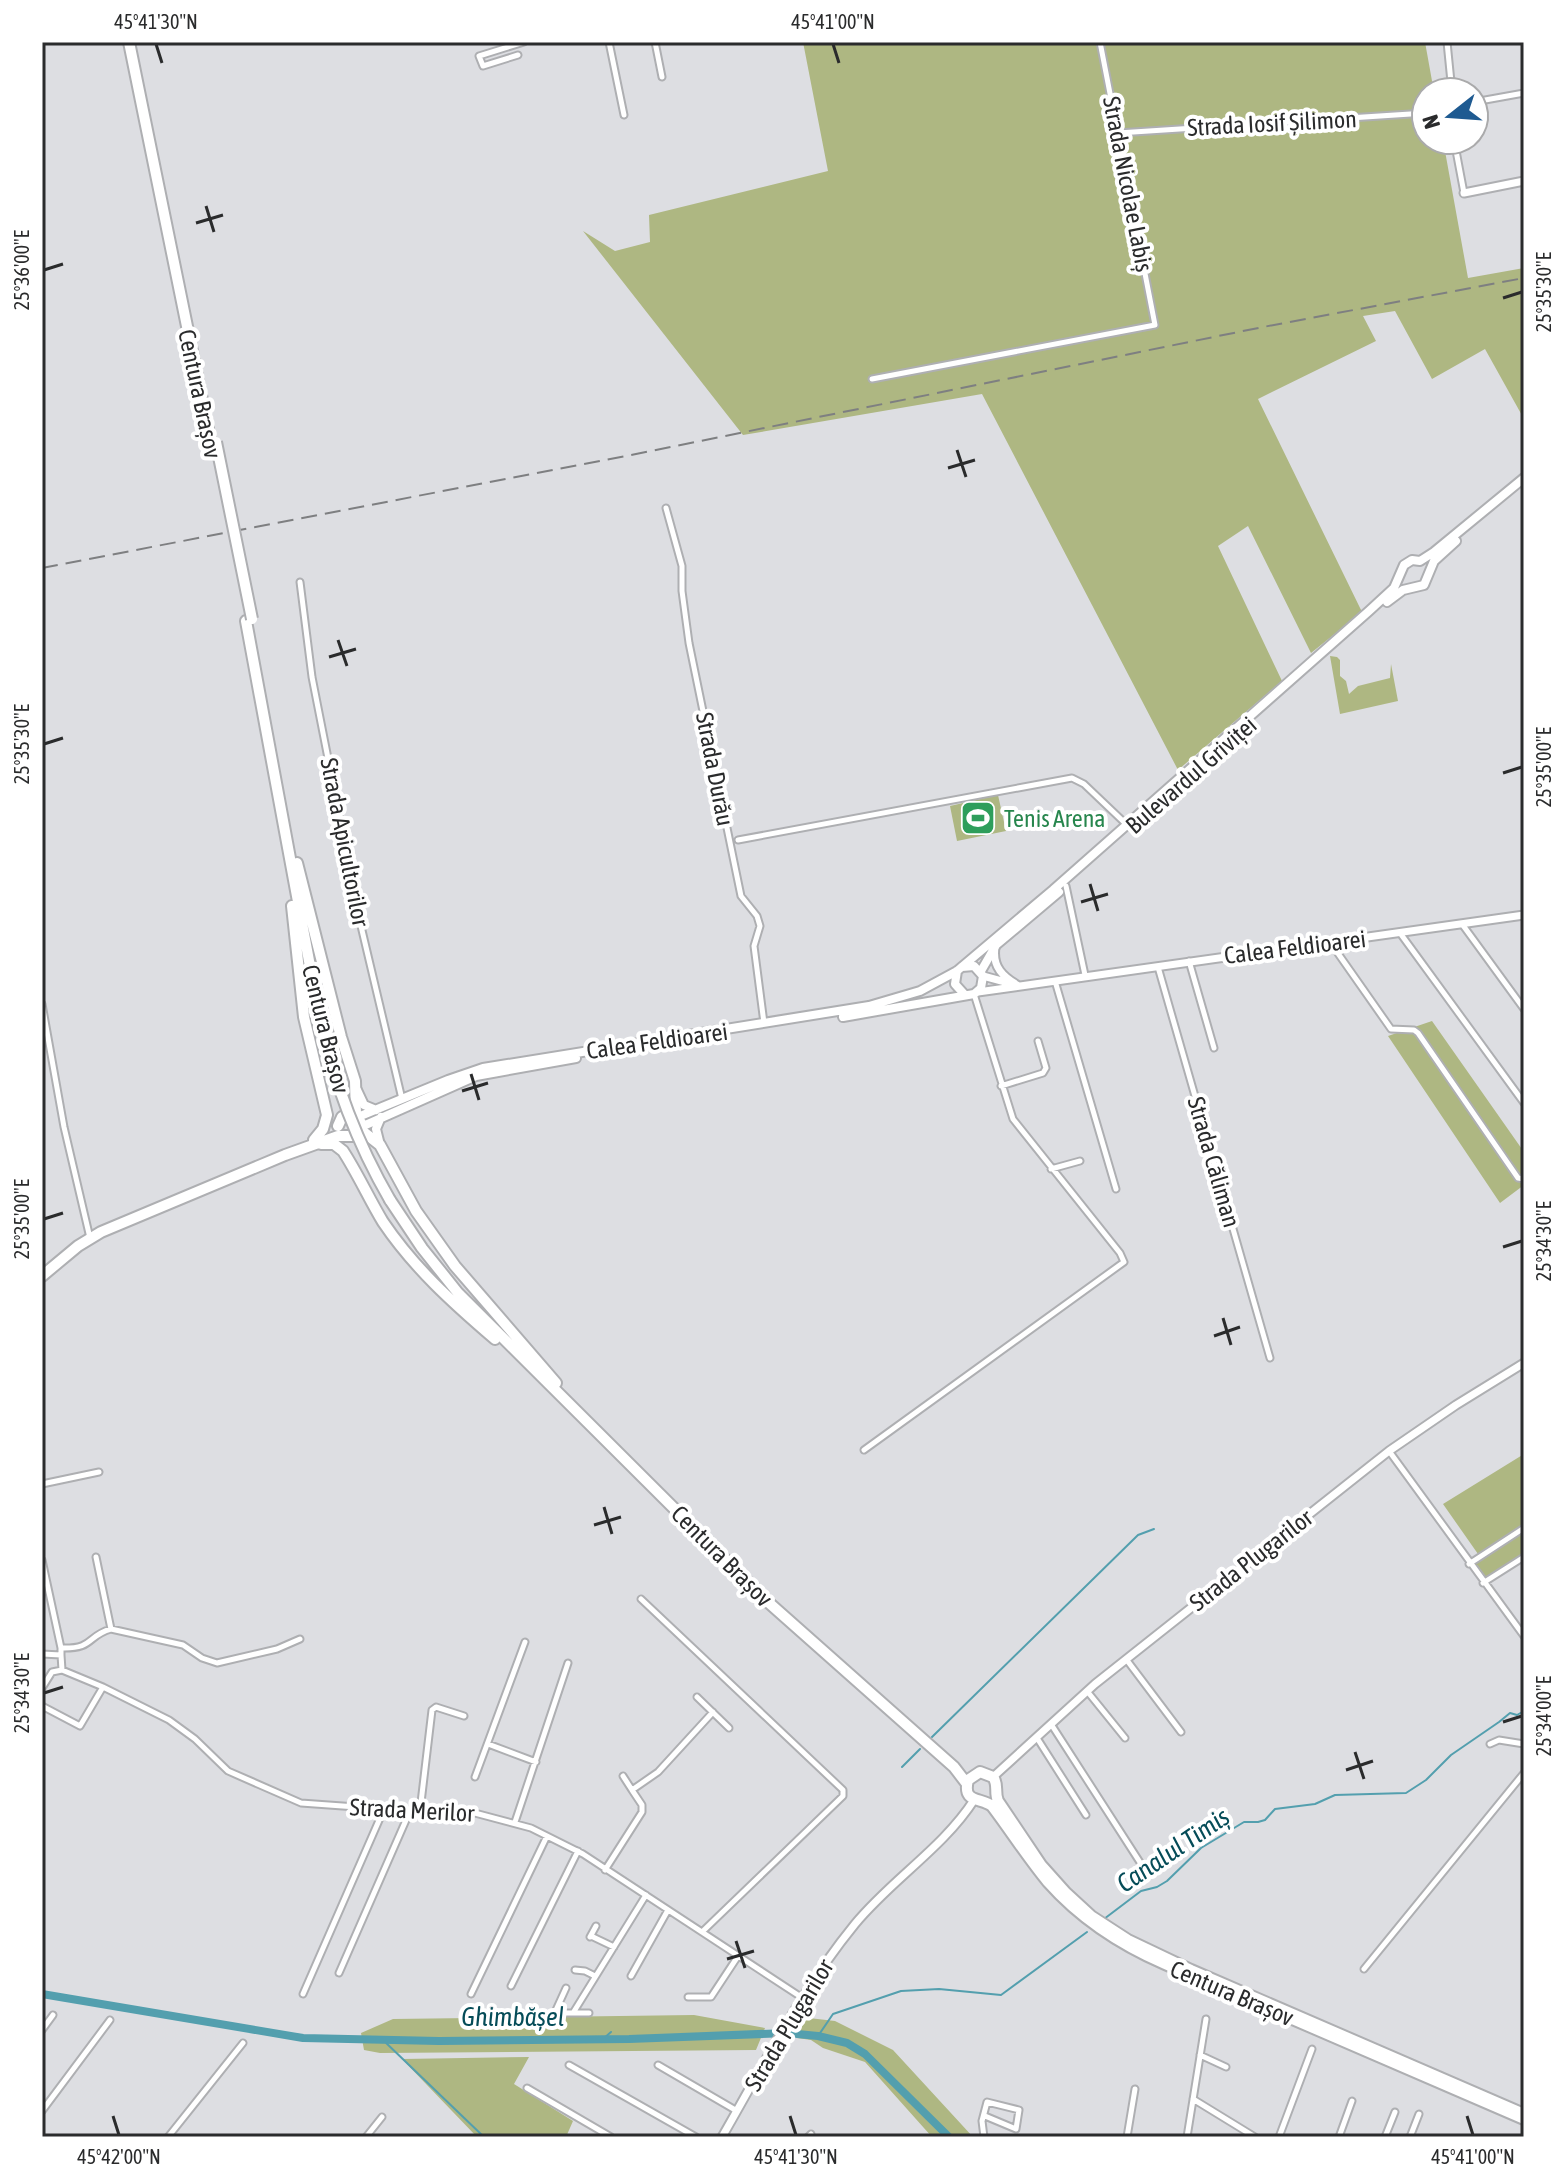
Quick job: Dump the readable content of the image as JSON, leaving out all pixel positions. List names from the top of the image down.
{
  "streets": {
    "highway": ["Centura Brașov", "Calea Feldioarei"],
    "main road": ["Bulevardul Griviței"],
    "street": [
      "Strada Iosif Șilimon",
      "Strada Nicolae Labiș",
      "Strada Durău",
      "Strada Apicultorilor",
      "Strada Căliman",
      "Strada Plugarilor",
      "Strada Merilor"
    ]
  },
  "crossings": [
    ["Strada Iosif Șilimon", "Strada Nicolae Labiș"],
    ["Centura Brașov", "Strada Plugarilor"],
    ["Strada Durău", "Calea Feldioarei"],
    ["Bulevardul Griviței", "Calea Feldioarei"],
    ["Strada Apicultorilor", "Calea Feldioarei"],
    ["Calea Feldioarei", "Strada Căliman"],
    ["Strada Plugarilor", "Strada Merilor"]
  ],
  "water": ["Canalul Timiș", "Ghimbășel"],
  "places": {
    "sports": ["Tenis Arena"]
  },
  "north": "left",
  "coordinates": [
    "45°41'30\"N",
    "45°41'00\"N",
    "25°36'00\"E",
    "25°35'30\"E",
    "25°35'00\"E",
    "25°34'30\"E",
    "25°34'00\"E",
    "45°42'00\"N"
  ]
}
